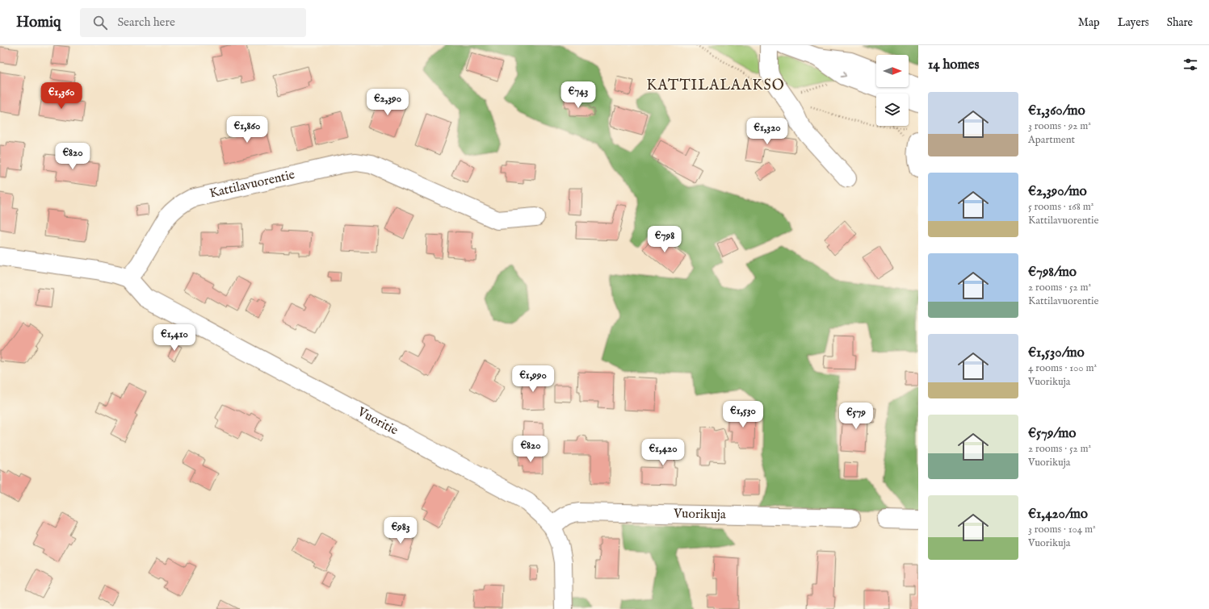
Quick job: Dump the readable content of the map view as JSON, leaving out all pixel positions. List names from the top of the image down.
{
  "streets": {
    "street": ["Kattilavuorentie", "Vuoritie", "Vuorikuja"]
  },
  "crossings": [
    ["Kattilavuorentie", "Vuoritie"],
    ["Vuoritie", "Vuorikuja"]
  ],
  "districts": ["KATTILALAAKSO"],
  "north": "right",
  "page": {
    "header": "Homiq",
    "search": "Search here",
    "nav": ["Map", "Layers", "Share"],
    "heading": "14 homes",
    "price": [
      "€743",
      "€1,360",
      "€2,390",
      "€1,860",
      "€1,320",
      "€820",
      "€798",
      "€1,410",
      "€1,990",
      "€1,530",
      "€579",
      "€820",
      "€1,420",
      "€983"
    ],
    "list": [
      {
        "name": "€1,360/mo",
        "note": "3 rooms · 92 m² · Apartment"
      },
      {
        "name": "€2,390/mo",
        "note": "5 rooms · 168 m² · Kattilavuorentie"
      },
      {
        "name": "€798/mo",
        "note": "2 rooms · 52 m² · Kattilavuorentie"
      },
      {
        "name": "€1,530/mo",
        "note": "4 rooms · 100 m² · Vuorikuja"
      },
      {
        "name": "€579/mo",
        "note": "2 rooms · 52 m² · Vuorikuja"
      },
      {
        "name": "€1,420/mo",
        "note": "3 rooms · 104 m² · Vuorikuja"
      }
    ]
  }
}
